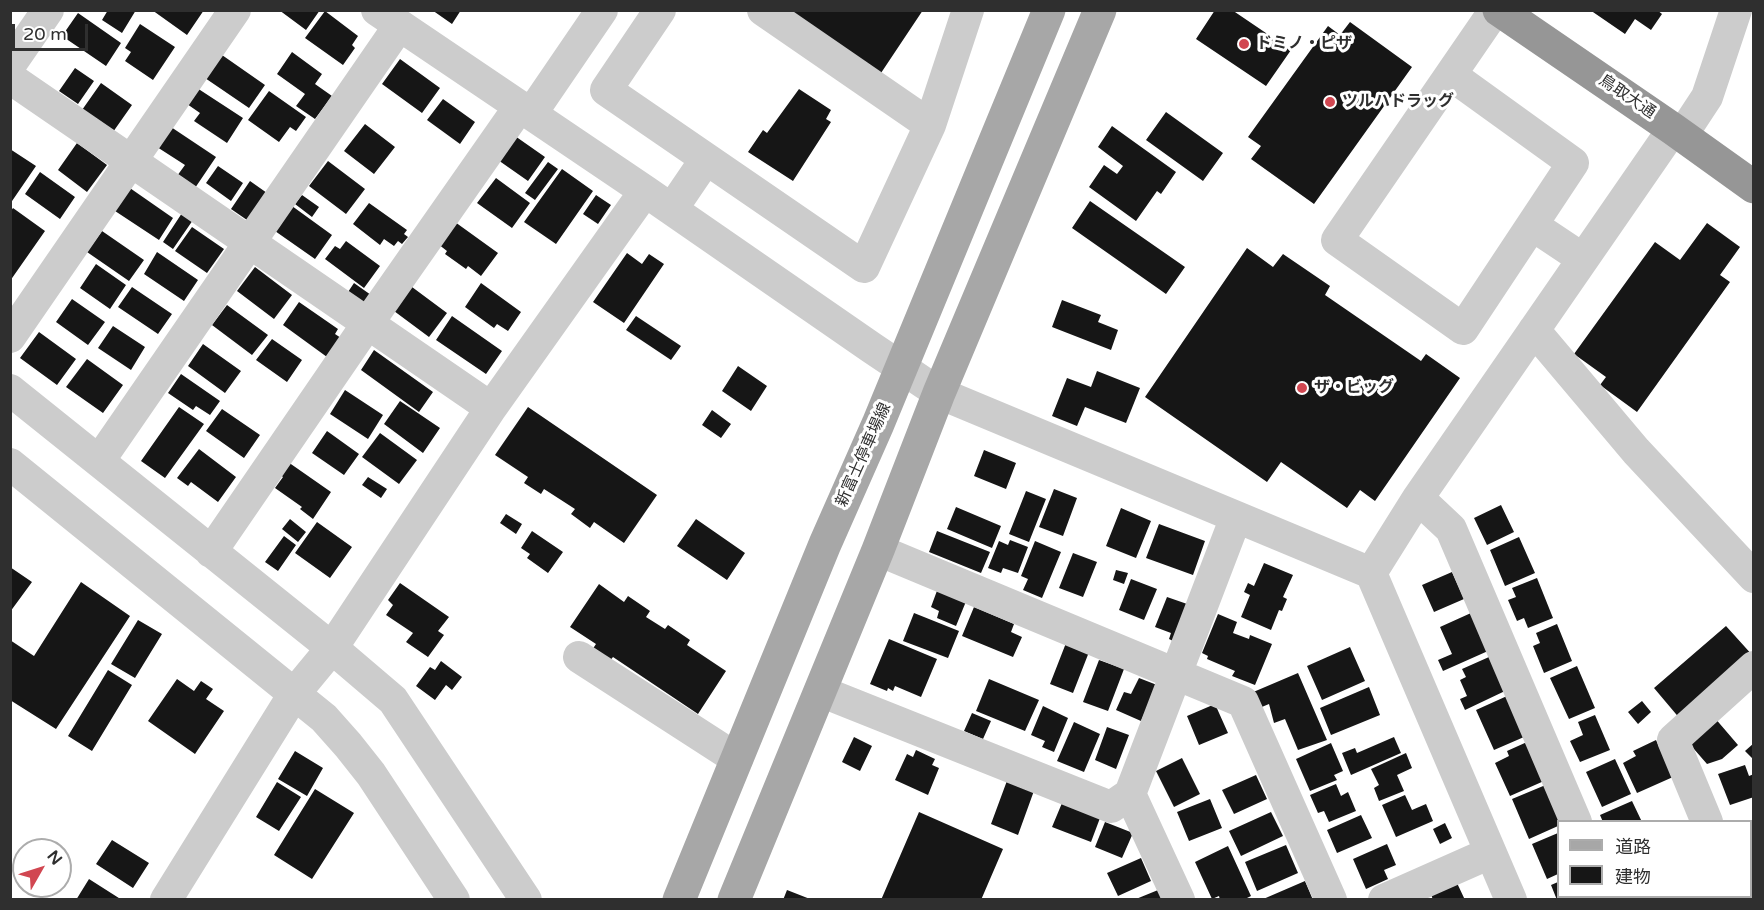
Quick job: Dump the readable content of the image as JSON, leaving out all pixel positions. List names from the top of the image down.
{
  "streets": {
    "highway": ["鳥取大通"],
    "main road": ["新富士停車場線"]
  },
  "places": ["ドミノ・ピザ", "ツルハドラッグ", "ザ・ビッグ"],
  "legend": ["道路", "建物"],
  "scale_bar": "20 m",
  "north": "top right"
}
